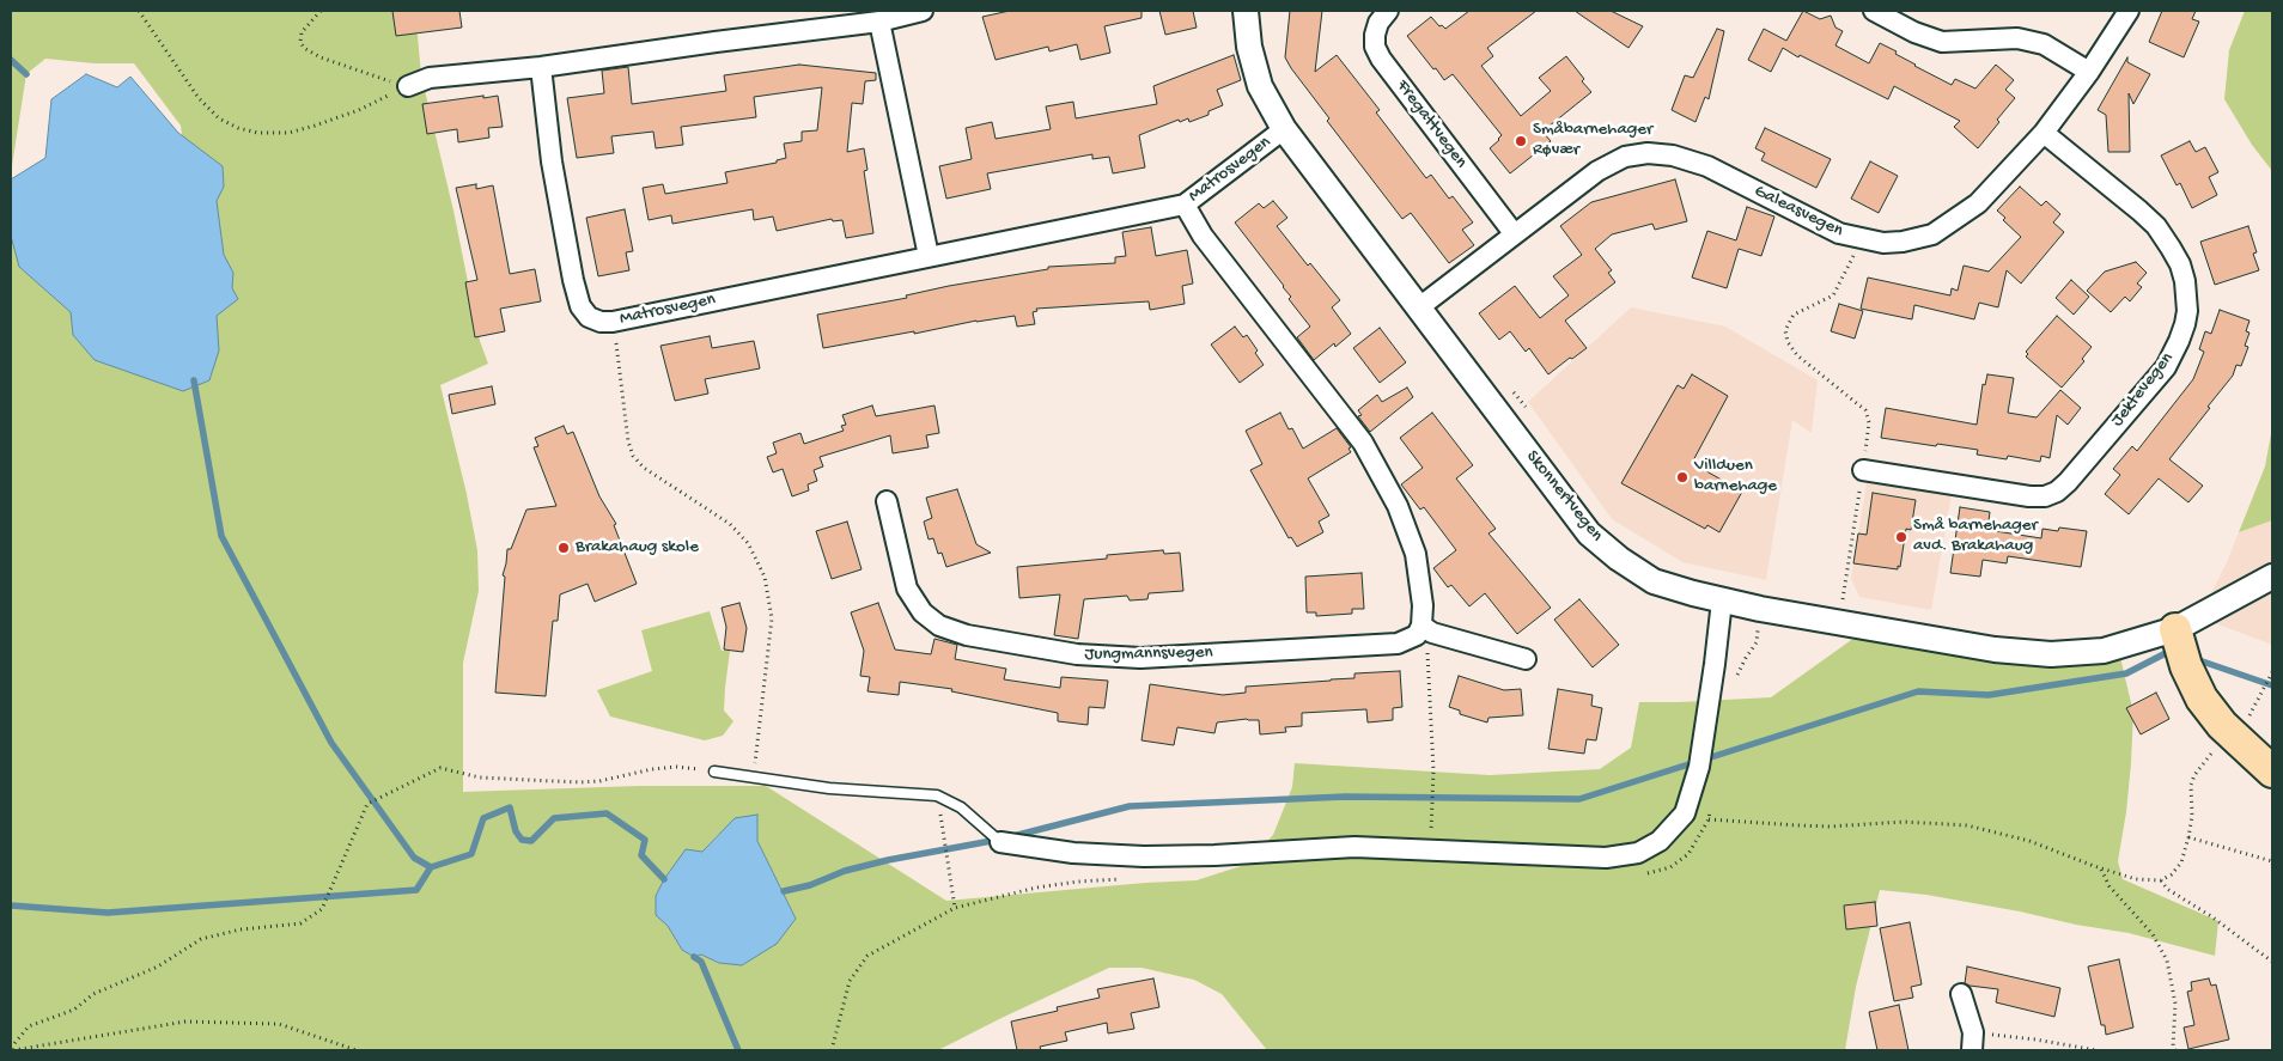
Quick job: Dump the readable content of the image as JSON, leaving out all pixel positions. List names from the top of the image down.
{
  "streets": {
    "street": [
      "Fregattvegen",
      "Matrosvegen",
      "Galeasvegen",
      "Jektevegen",
      "Skonnertvegen",
      "Jungmannsvegen"
    ]
  },
  "crossings": [
    ["Fregattvegen", "Galeasvegen"],
    ["Matrosvegen", "Skonnertvegen"],
    ["Galeasvegen", "Jektevegen"],
    ["Galeasvegen", "Skonnertvegen"]
  ],
  "places": [
    "Småbarnehager Røvær",
    "Villduen barnehage",
    "Små barnehager avd. Brakahaug",
    "Brakahaug skole"
  ]
}
